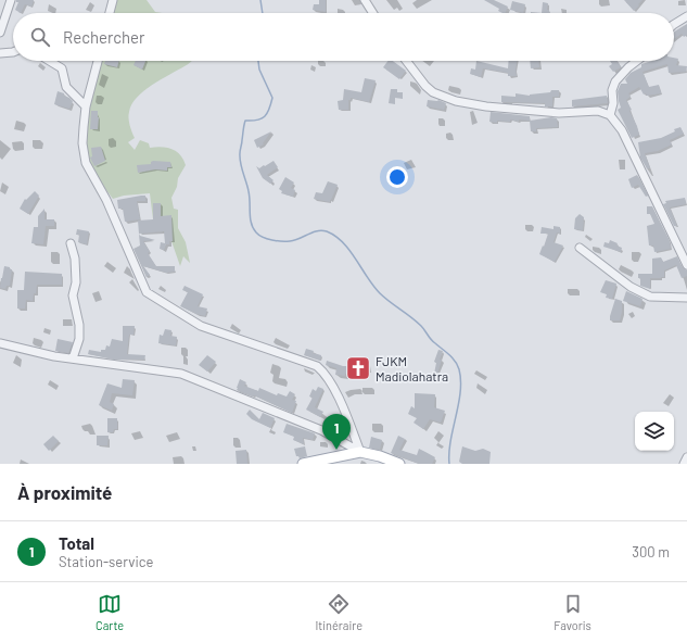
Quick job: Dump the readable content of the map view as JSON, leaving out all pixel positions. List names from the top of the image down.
{
  "places": {
    "church": ["FJKM Madiolahatra"]
  },
  "page": {
    "search": "Rechercher",
    "pins": "1",
    "heading": "À proximité",
    "list": [
      {
        "mark": "1",
        "name": "Total",
        "note": "Station-service",
        "value": "300 m"
      }
    ],
    "nav": ["Carte", "Itinéraire", "Favoris"]
  }
}
